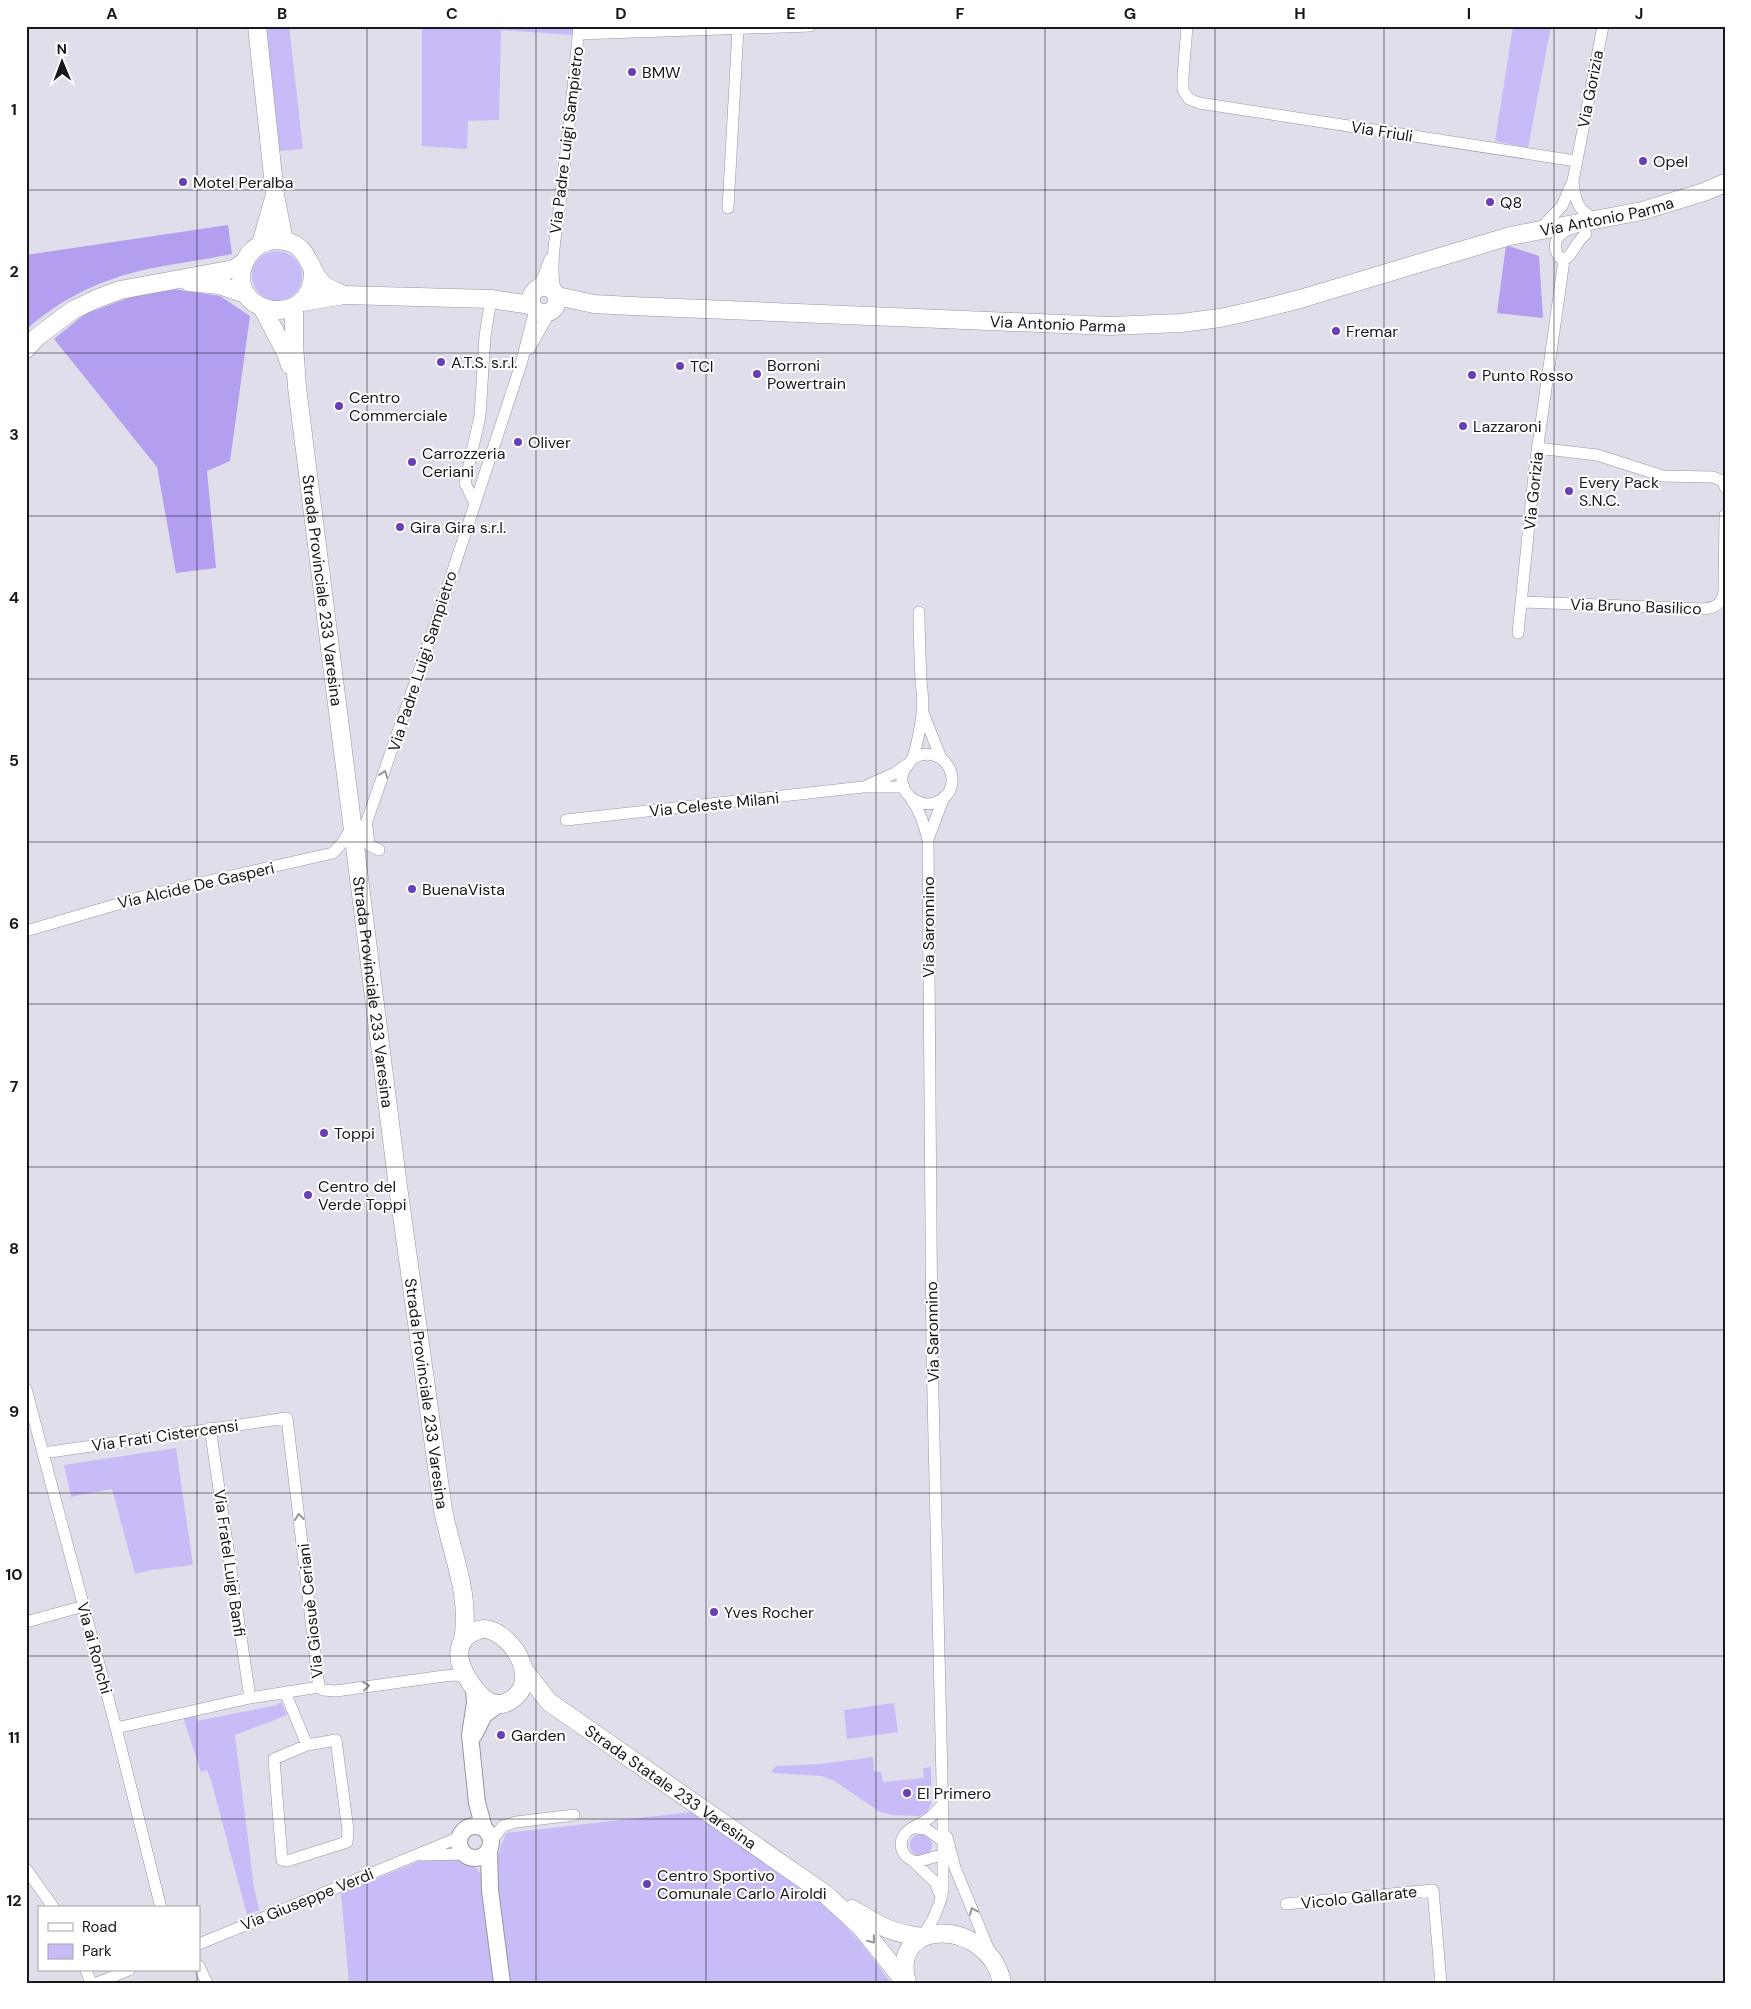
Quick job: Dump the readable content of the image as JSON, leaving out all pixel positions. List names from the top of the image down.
{
  "streets": {
    "main road": ["Via Antonio Parma", "Strada Provinciale 233 Varesina", "Strada Statale 233 Varesina"],
    "street": [
      "Via Gorizia",
      "Via Friuli",
      "Via Padre Luigi Sampietro",
      "Via Bruno Basilico",
      "Via Celeste Milani",
      "Via Alcide De Gasperi",
      "Via Saronnino",
      "Via Frati Cistercensi",
      "Via Fratel Luigi Banfi",
      "Via Giosuè Ceriani",
      "Via ai Ronchi",
      "Vicolo Gallarate",
      "Via Giuseppe Verdi"
    ]
  },
  "crossings": [
    ["Via Gorizia", "Via Friuli"],
    ["Via Gorizia", "Via Antonio Parma"],
    ["Via Gorizia", "Via Bruno Basilico"],
    ["Via Padre Luigi Sampietro", "Via Antonio Parma"],
    ["Via Padre Luigi Sampietro", "Strada Provinciale 233 Varesina"],
    ["Via Padre Luigi Sampietro", "Via Alcide De Gasperi"],
    ["Via Antonio Parma", "Strada Provinciale 233 Varesina"],
    ["Strada Provinciale 233 Varesina", "Via Alcide De Gasperi"],
    ["Via Saronnino", "Strada Statale 233 Varesina"],
    ["Via Frati Cistercensi", "Via Fratel Luigi Banfi"],
    ["Via Frati Cistercensi", "Via Giosuè Ceriani"],
    ["Via Frati Cistercensi", "Via ai Ronchi"],
    ["Via Fratel Luigi Banfi", "Via Giosuè Ceriani"],
    ["Via Giosuè Ceriani", "Via ai Ronchi"]
  ],
  "one_way": ["Via Padre Luigi Sampietro", "Via Giosuè Ceriani"],
  "places": [
    "BMW",
    "Opel",
    "Motel Peralba",
    "Q8",
    "Fremar",
    "A.T.S. s.r.l.",
    "TCI",
    "Borroni Powertrain",
    "Punto Rosso",
    "Centro Commerciale",
    "Lazzaroni",
    "Oliver",
    "Carrozzeria Ceriani",
    "Every Pack S.N.C.",
    "Gira Gira s.r.l.",
    "BuenaVista",
    "Toppi",
    "Centro del Verde Toppi",
    "Yves Rocher",
    "Garden",
    "El Primero",
    "Centro Sportivo Comunale Carlo Airoldi"
  ],
  "legend": ["Road", "Park"],
  "north": "top",
  "grid": {
    "columns": [
      "A",
      "B",
      "C",
      "D",
      "E",
      "F",
      "G",
      "H",
      "I",
      "J"
    ],
    "rows": [
      "1",
      "2",
      "3",
      "4",
      "5",
      "6",
      "7",
      "8",
      "9",
      "10",
      "11",
      "12"
    ]
  }
}
